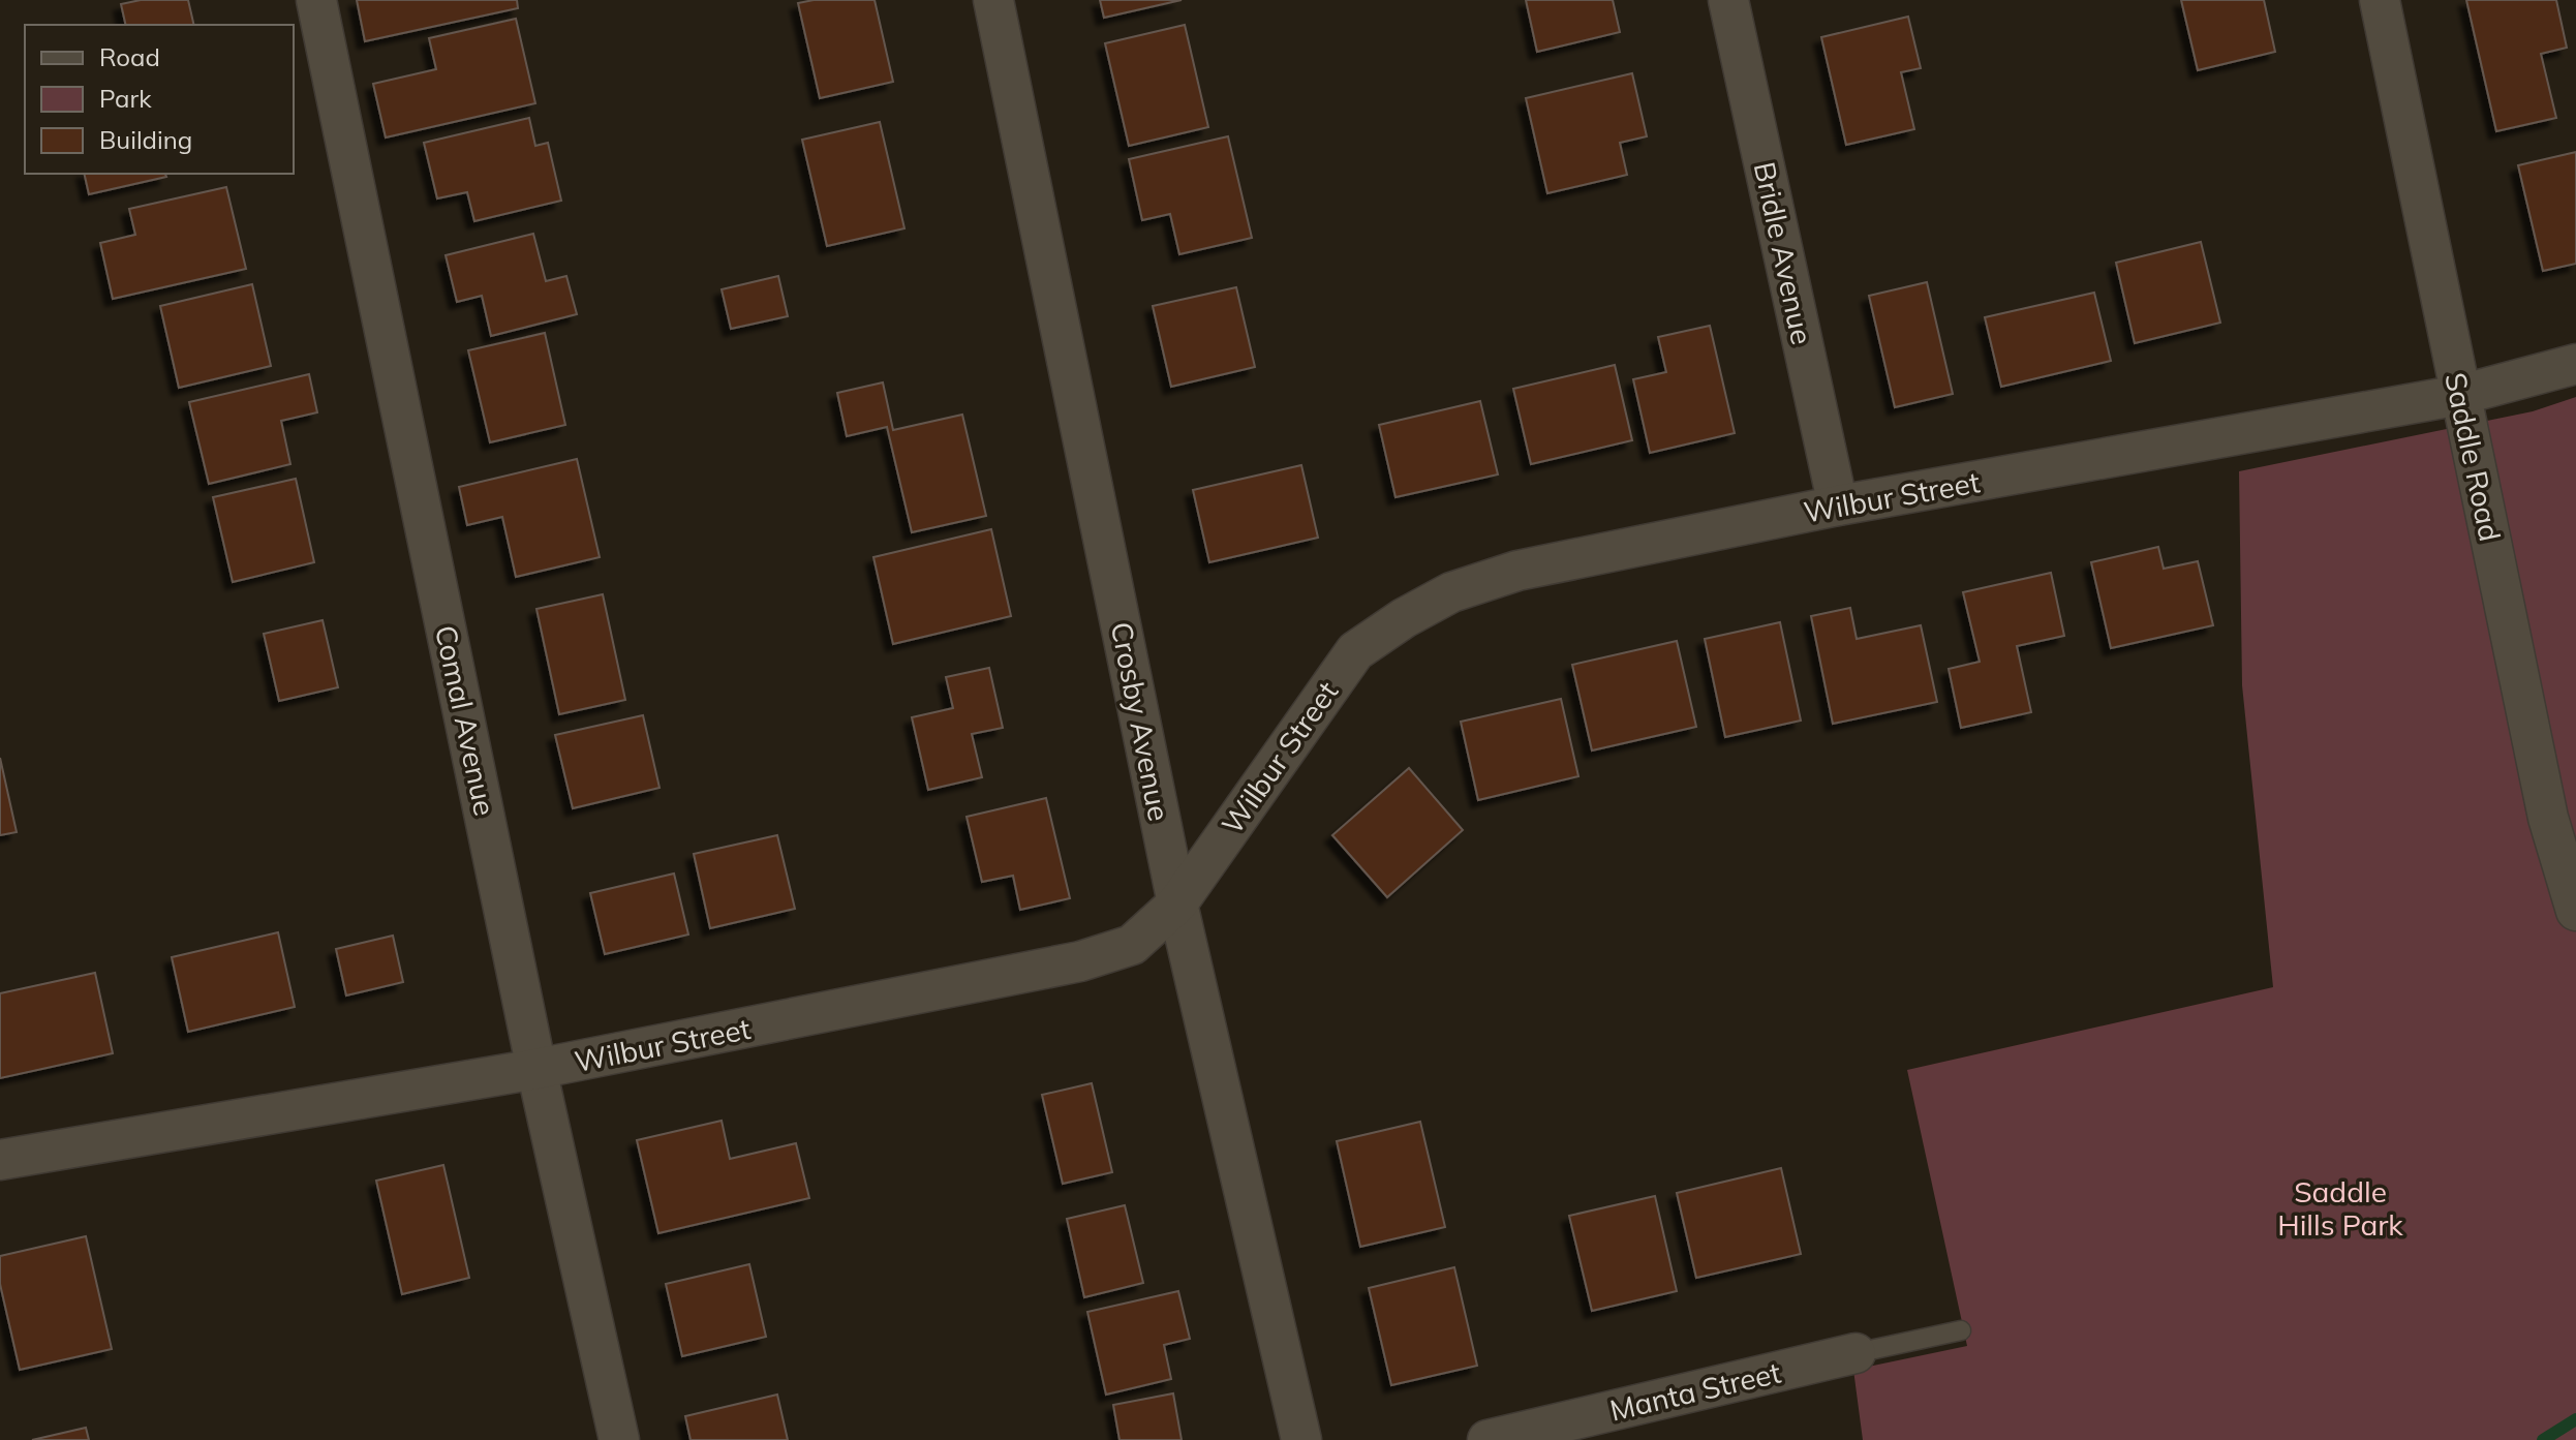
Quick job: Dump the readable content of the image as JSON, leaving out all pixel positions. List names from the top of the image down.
{
  "streets": {
    "street": [
      "Bridle Avenue",
      "Saddle Road",
      "Wilbur Street",
      "Comal Avenue",
      "Crosby Avenue",
      "Manta Street"
    ]
  },
  "crossings": [
    ["Bridle Avenue", "Wilbur Street"],
    ["Saddle Road", "Wilbur Street"],
    ["Wilbur Street", "Comal Avenue"],
    ["Wilbur Street", "Crosby Avenue"]
  ],
  "parks": ["Saddle Hills Park"],
  "legend": ["Road", "Park", "Building"]
}
